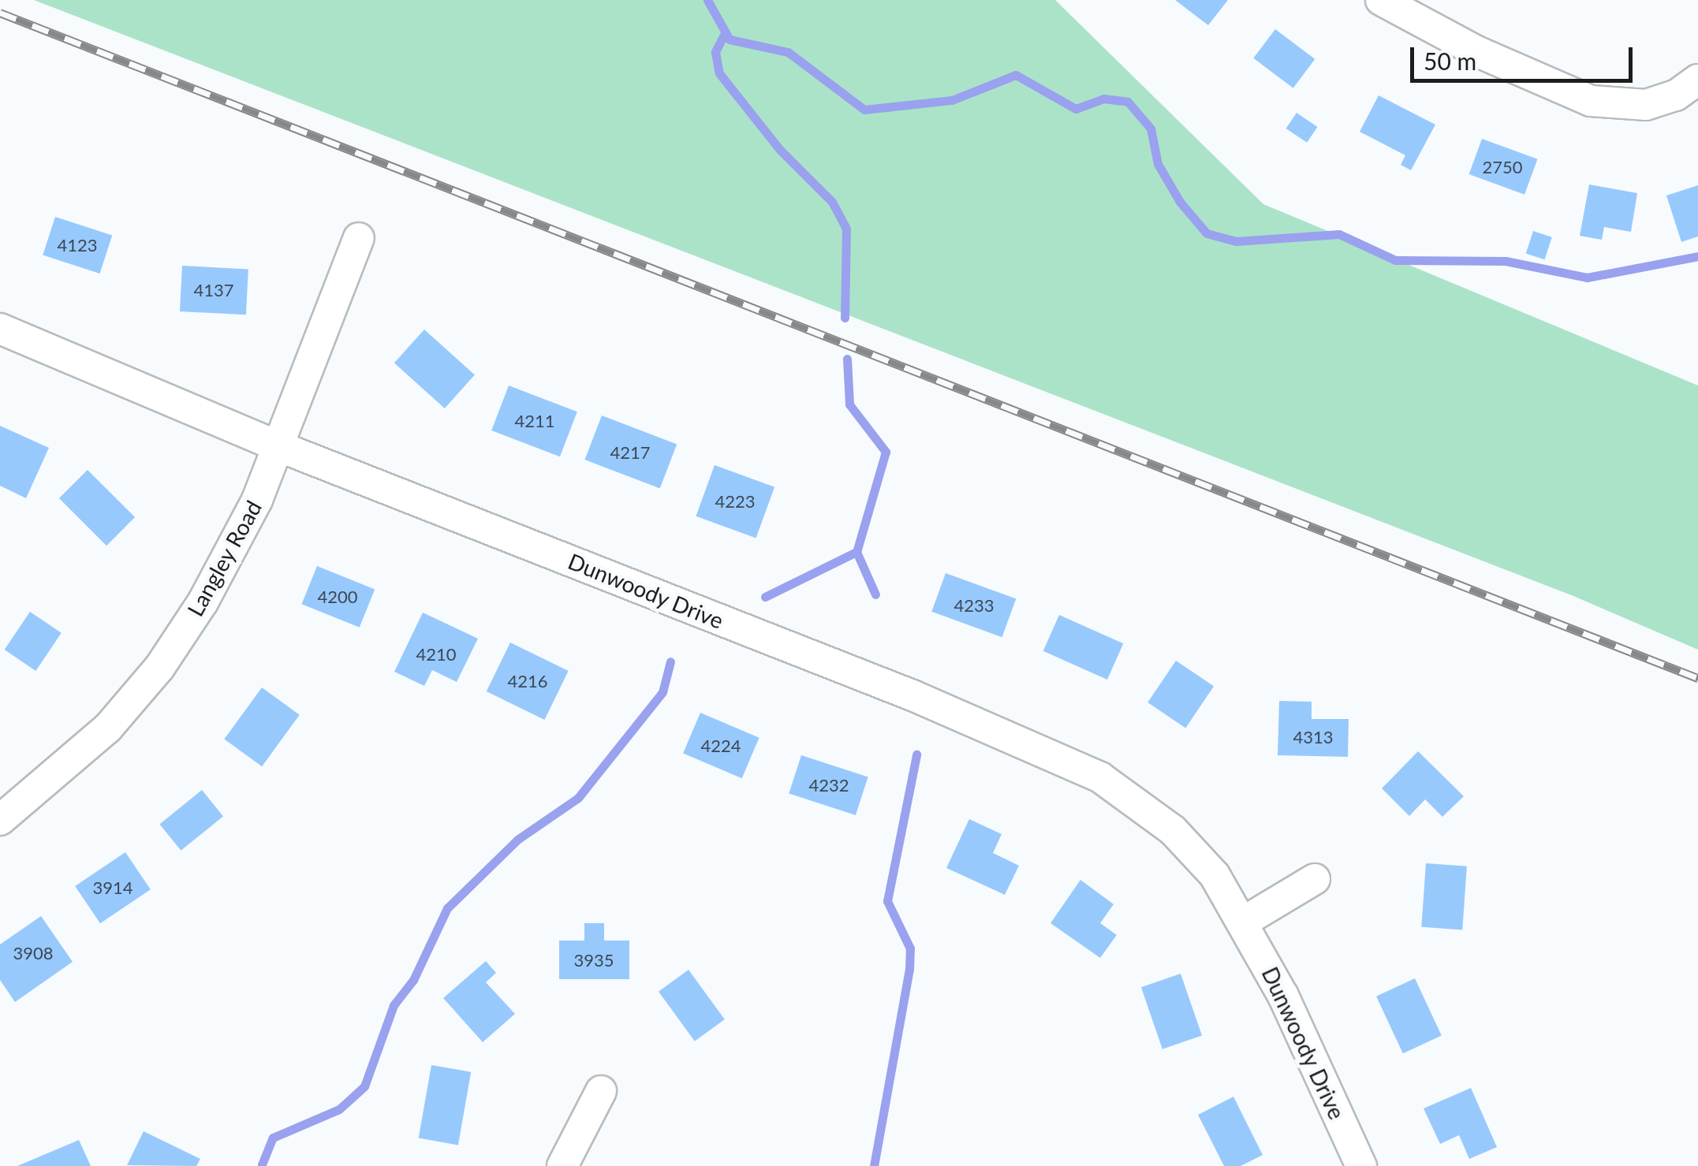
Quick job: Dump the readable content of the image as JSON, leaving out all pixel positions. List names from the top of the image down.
{
  "streets": {
    "street": ["Langley Road", "Dunwoody Drive"]
  },
  "crossings": [
    ["Langley Road", "Dunwoody Drive"]
  ],
  "house_numbers": [
    "2750",
    "4123",
    "4137",
    "4211",
    "4217",
    "4223",
    "4200",
    "4233",
    "4210",
    "4216",
    "4313",
    "4224",
    "4232",
    "3914",
    "3908",
    "3935"
  ],
  "scale_bar": "50 m"
}
